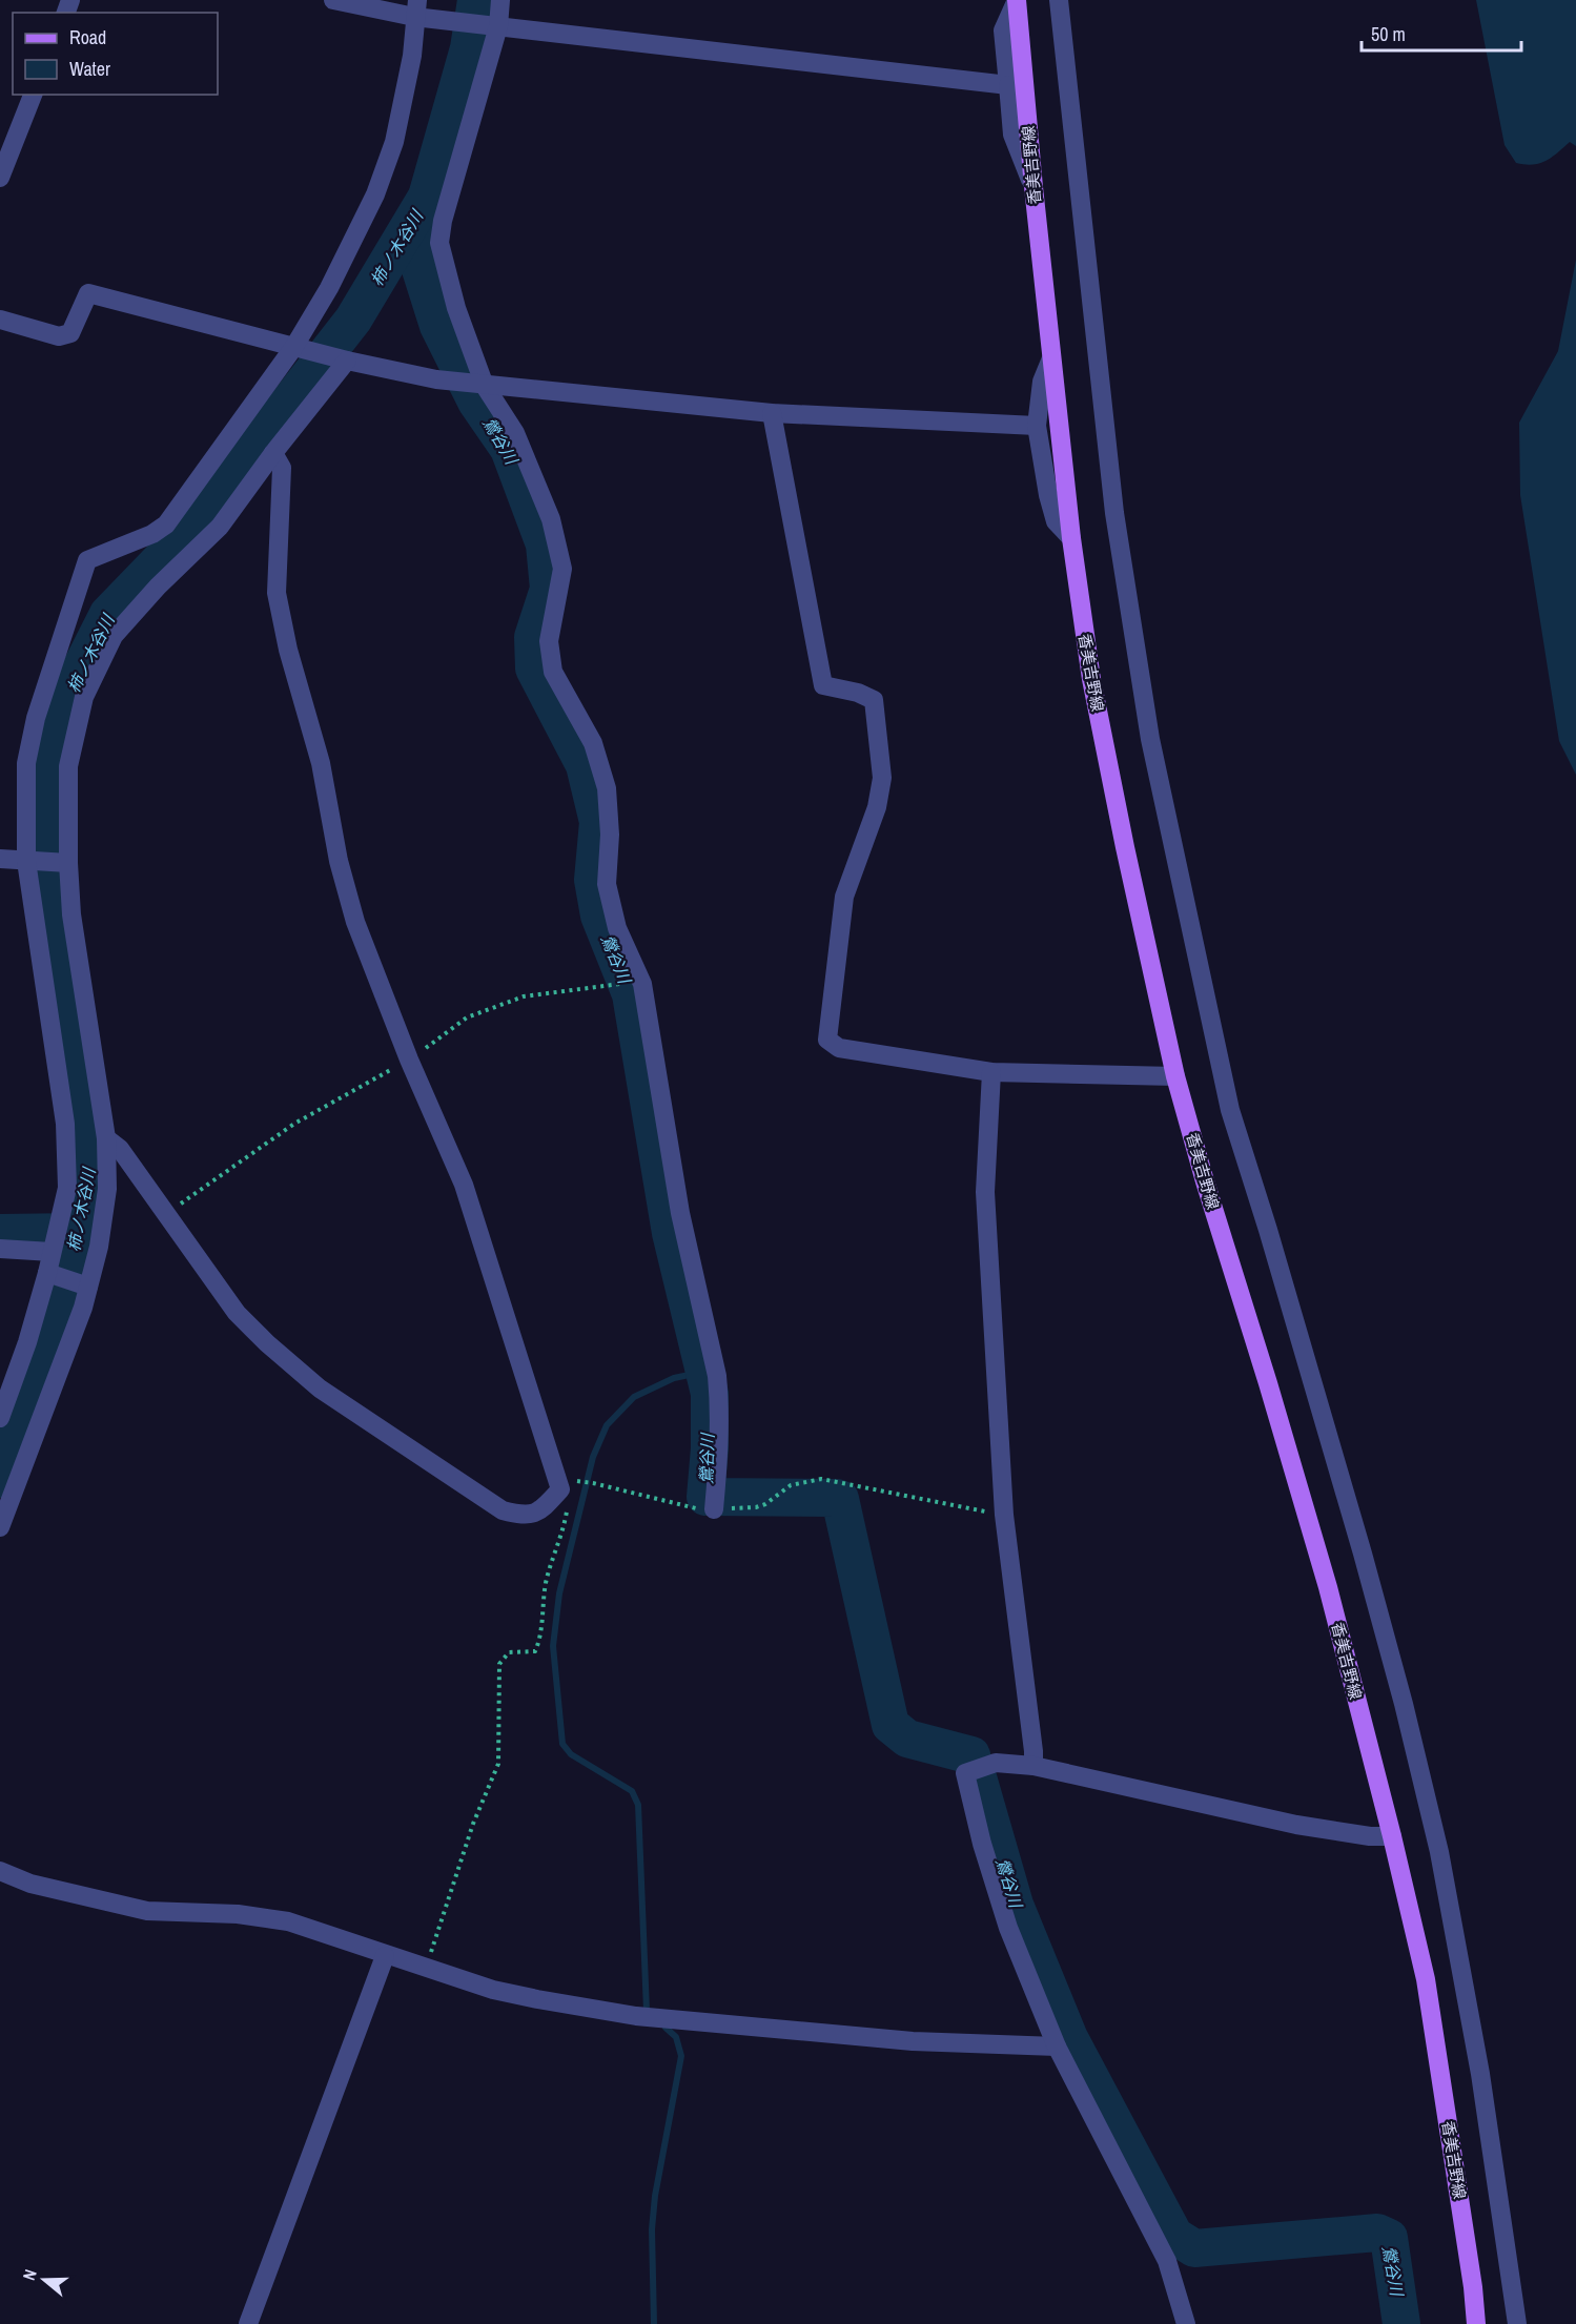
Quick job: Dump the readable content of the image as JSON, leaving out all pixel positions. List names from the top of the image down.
{
  "streets": {
    "main road": ["香美吉野線"]
  },
  "water": ["柿ノ木谷川", "鶯谷川"],
  "legend": ["Road", "Water"],
  "scale_bar": "50 m",
  "north": "left"
}
